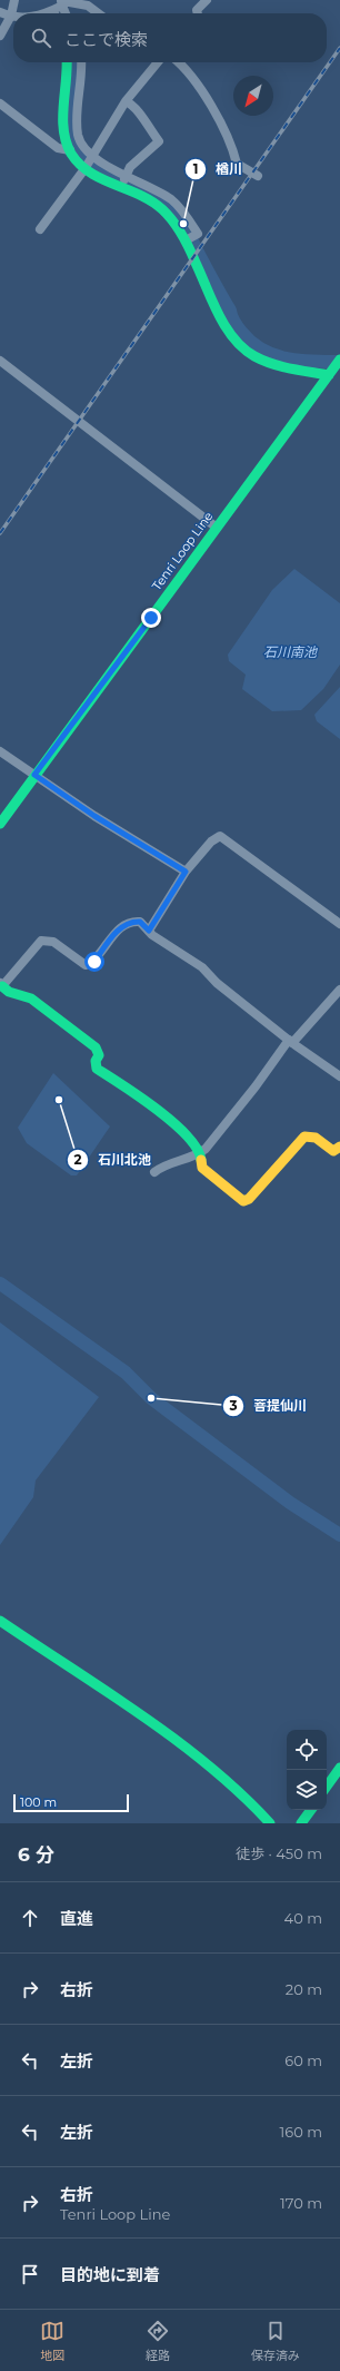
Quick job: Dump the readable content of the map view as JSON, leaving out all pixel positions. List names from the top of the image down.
{
  "streets": {
    "street": ["Tenri Loop Line"]
  },
  "water": ["石川南池"],
  "places": ["楢川", "石川北池", "菩提仙川"],
  "scale_bar": "100 m",
  "north": "bottom left",
  "page": {
    "search": "ここで検索",
    "scale": "100 m",
    "heading": ["6 分", "徒歩 · 450 m"],
    "list": [
      ["直進", "40 m"],
      ["右折", "20 m"],
      ["左折", "60 m"],
      ["左折", "160 m"],
      ["右折", "Tenri Loop Line", "170 m"],
      "目的地に到着"
    ],
    "nav": ["地図", "経路", "保存済み"]
  }
}
